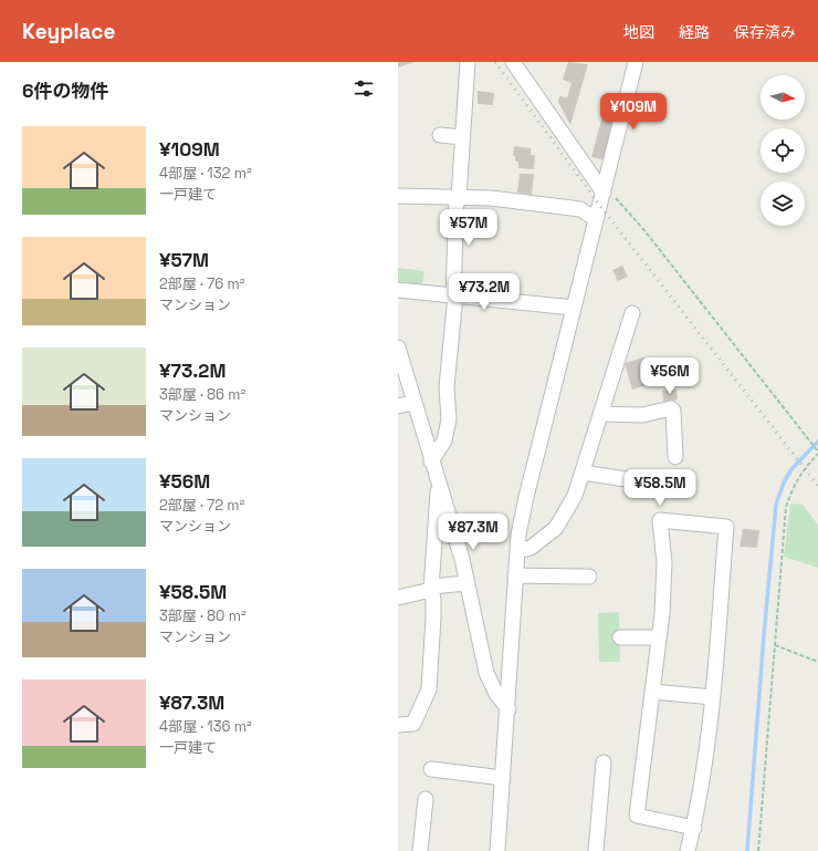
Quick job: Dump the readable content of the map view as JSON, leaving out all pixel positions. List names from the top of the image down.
{
  "north": "right",
  "page": {
    "header": "Keyplace",
    "nav": ["地図", "経路", "保存済み"],
    "heading": "6件の物件",
    "price": [
      "¥109M",
      "¥57M",
      "¥73.2M",
      "¥56M",
      "¥58.5M",
      "¥87.3M"
    ],
    "list": [
      {
        "name": "¥109M",
        "note": "4部屋 · 132 m² · 一戸建て"
      },
      {
        "name": "¥57M",
        "note": "2部屋 · 76 m² · マンション"
      },
      {
        "name": "¥73.2M",
        "note": "3部屋 · 86 m² · マンション"
      },
      {
        "name": "¥56M",
        "note": "2部屋 · 72 m² · マンション"
      },
      {
        "name": "¥58.5M",
        "note": "3部屋 · 80 m² · マンション"
      },
      {
        "name": "¥87.3M",
        "note": "4部屋 · 136 m² · 一戸建て"
      }
    ]
  }
}
